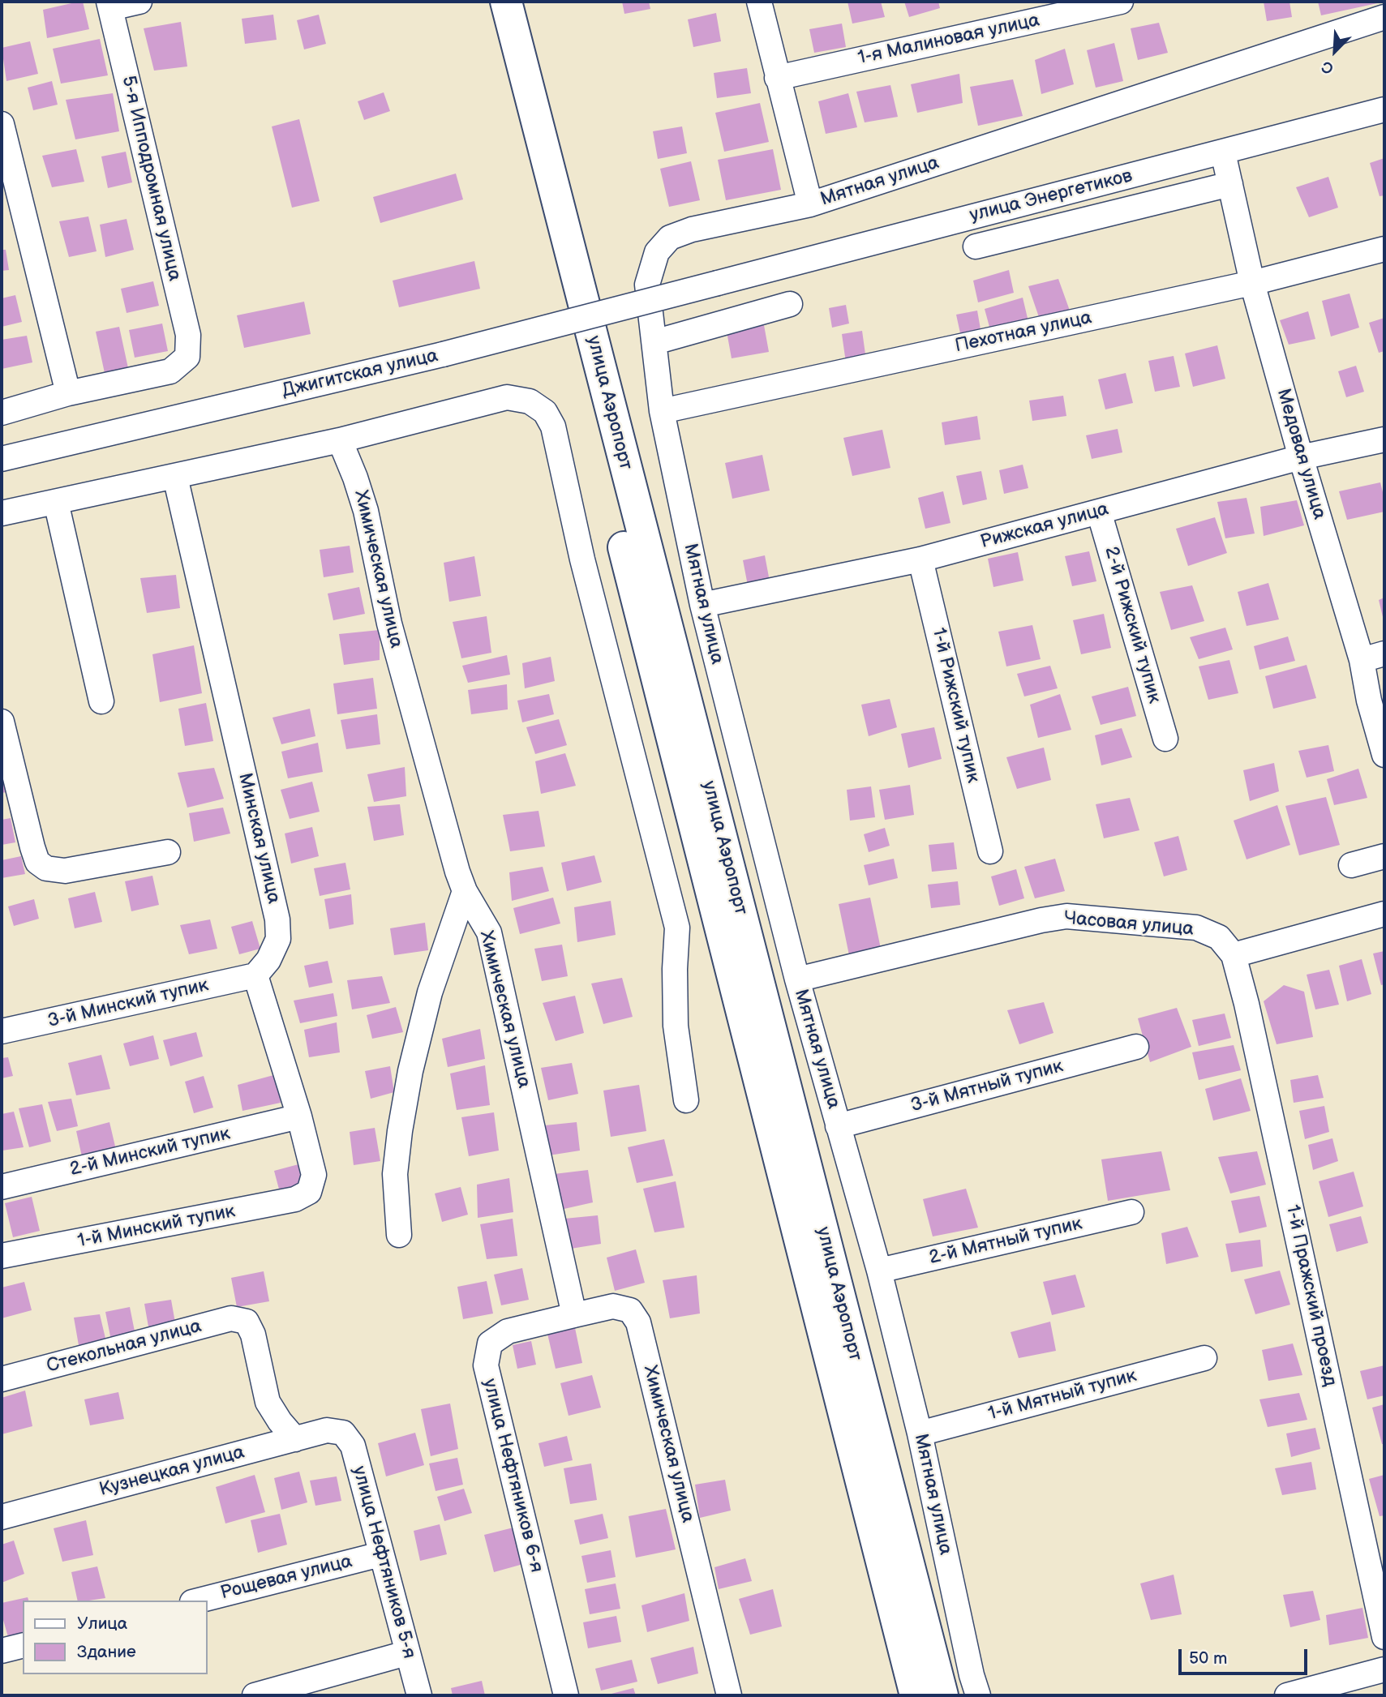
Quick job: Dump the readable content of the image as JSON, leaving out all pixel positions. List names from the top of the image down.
{
  "streets": {
    "main road": ["улица Аэропорт"],
    "street": [
      "1-я Малиновая улица",
      "5-я Ипподромная улица",
      "Мятная улица",
      "улица Энергетиков",
      "Пехотная улица",
      "Джигитская улица",
      "Медовая улица",
      "Рижская улица",
      "Химическая улица",
      "2-й Рижский тупик",
      "1-й Рижский тупик",
      "Минская улица",
      "Часовая улица",
      "3-й Минский тупик",
      "3-й Мятный тупик",
      "2-й Минский тупик",
      "1-й Минский тупик",
      "2-й Мятный тупик",
      "1-й Пражский проезд",
      "Стекольная улица",
      "1-й Мятный тупик",
      "Кузнецкая улица",
      "улица Нефтяников 6-я",
      "улица Нефтяников 5-я",
      "Рощевая улица"
    ]
  },
  "crossings": [
    ["Мятная улица", "Пехотная улица"],
    ["Мятная улица", "Рижская улица"],
    ["Мятная улица", "Часовая улица"],
    ["Мятная улица", "3-й Мятный тупик"],
    ["Мятная улица", "2-й Мятный тупик"],
    ["Мятная улица", "1-й Мятный тупик"],
    ["улица Энергетиков", "Джигитская улица"],
    ["улица Энергетиков", "Медовая улица"],
    ["Пехотная улица", "Медовая улица"],
    ["Медовая улица", "Рижская улица"],
    ["Рижская улица", "2-й Рижский тупик"],
    ["Рижская улица", "1-й Рижский тупик"],
    ["Химическая улица", "улица Нефтяников 6-я"],
    ["Минская улица", "3-й Минский тупик"],
    ["Часовая улица", "1-й Пражский проезд"],
    ["2-й Минский тупик", "1-й Минский тупик"],
    ["Стекольная улица", "Кузнецкая улица"],
    ["Кузнецкая улица", "улица Нефтяников 5-я"],
    ["улица Нефтяников 5-я", "Рощевая улица"]
  ],
  "legend": ["Улица", "Здание"],
  "scale_bar": "50 m",
  "north": "bottom left"
}
